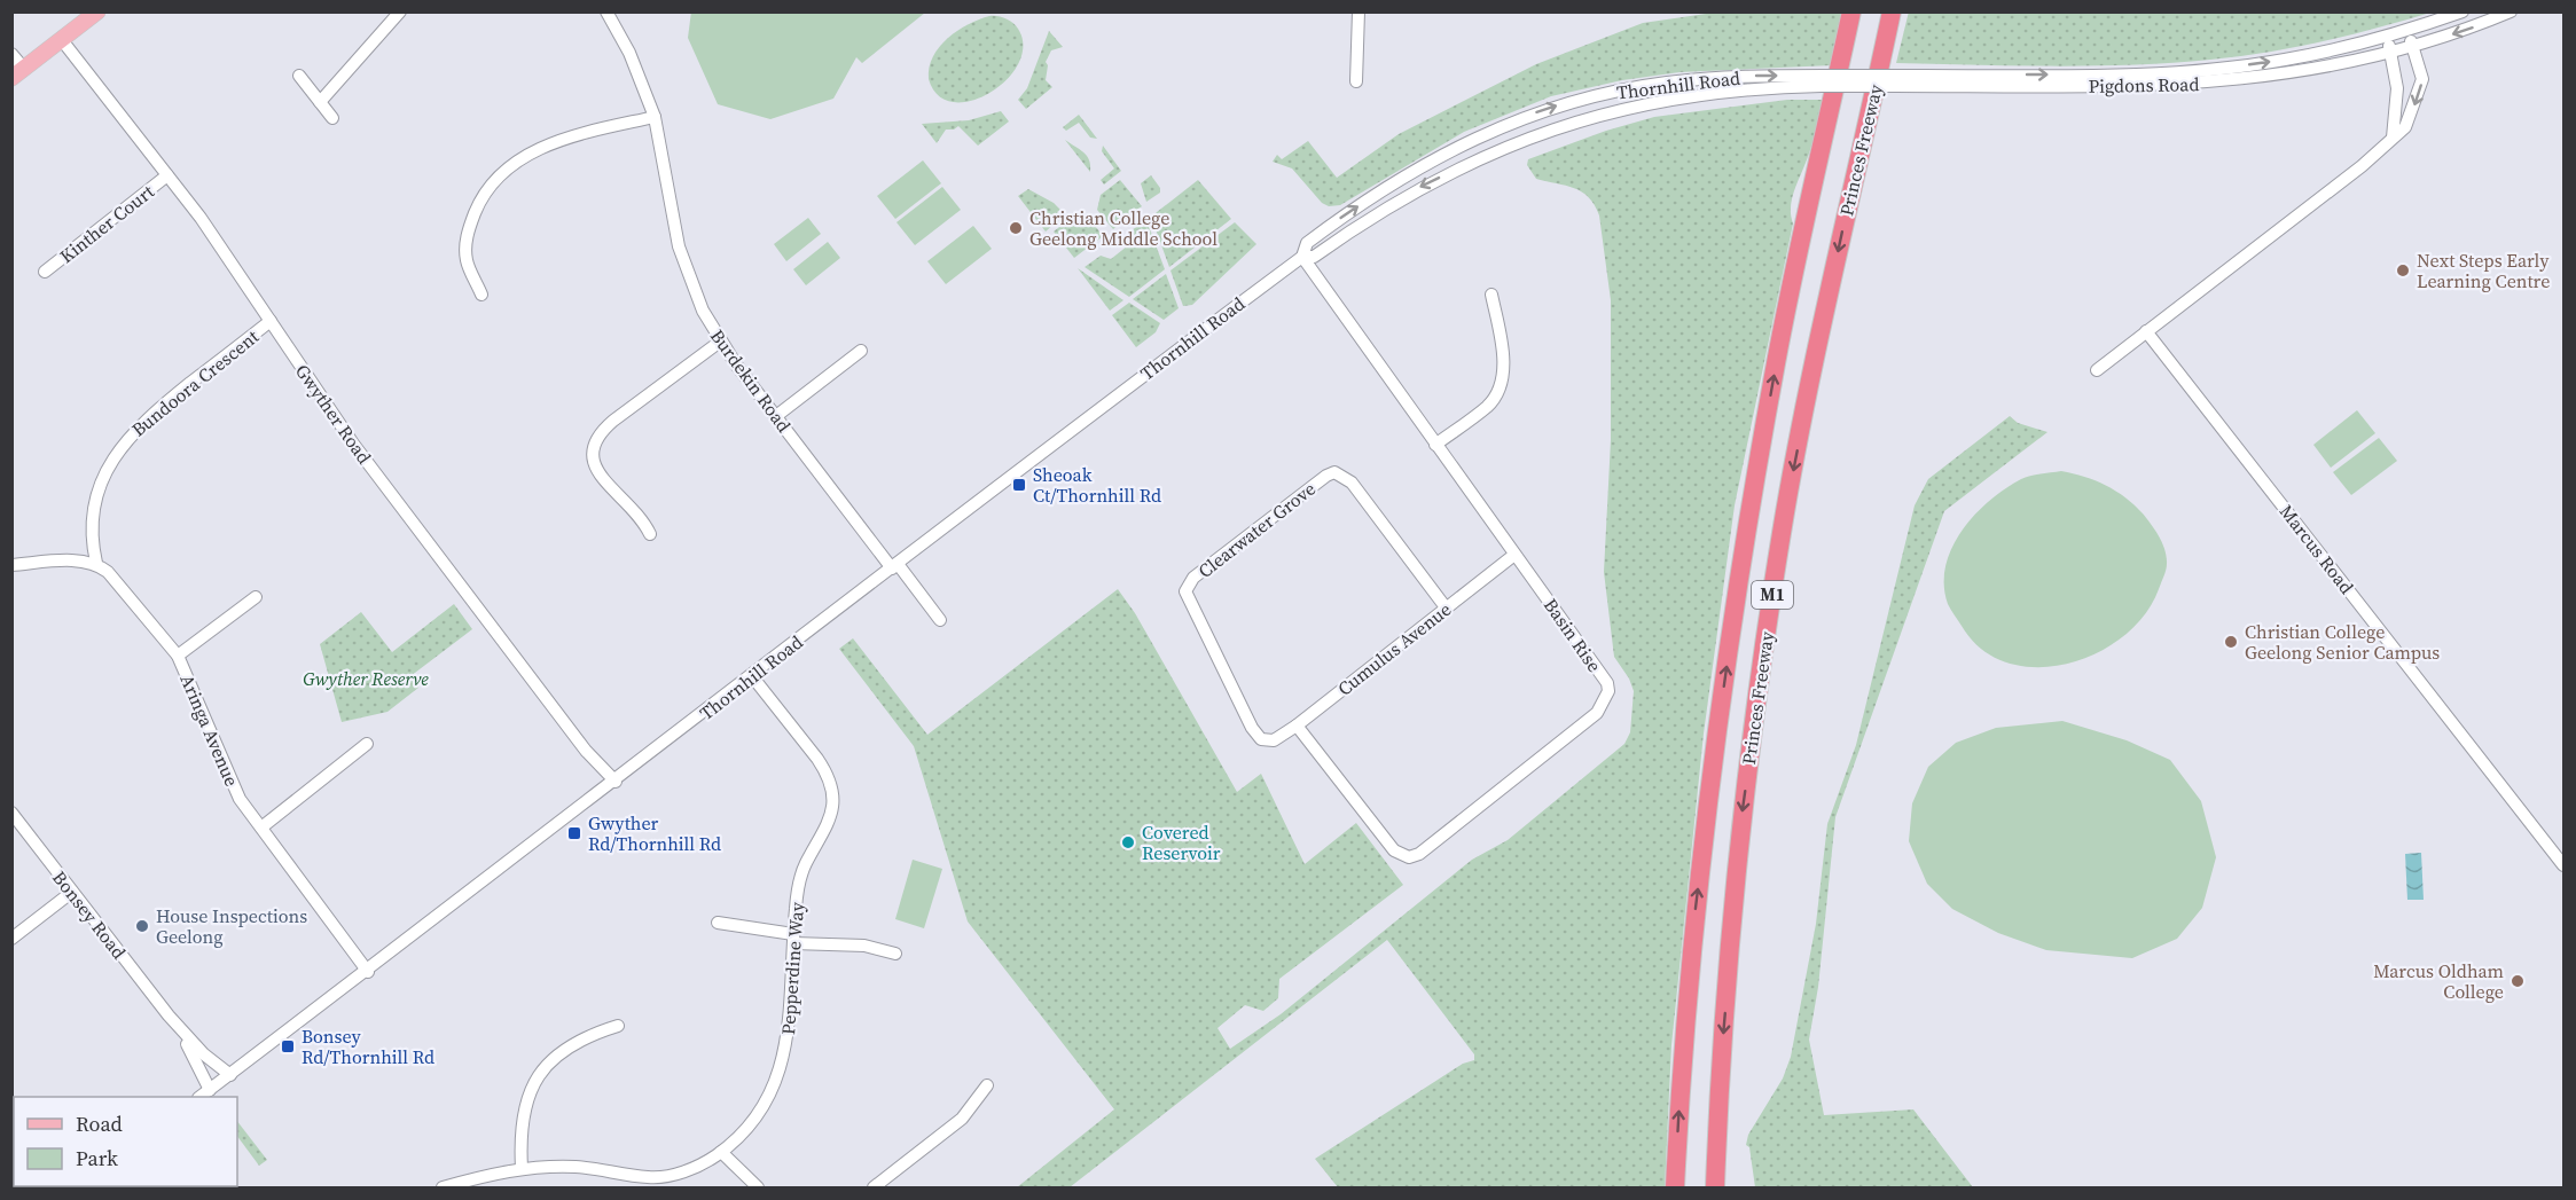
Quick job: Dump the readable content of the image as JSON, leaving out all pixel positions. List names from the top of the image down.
{
  "streets": {
    "highway": ["Princes Freeway", "M1"],
    "street": [
      "Thornhill Road",
      "Pigdons Road",
      "Kinther Court",
      "Burdekin Road",
      "Bundoora Crescent",
      "Gwyther Road",
      "Clearwater Grove",
      "Marcus Road",
      "Basin Rise",
      "Cumulus Avenue",
      "Aringa Avenue",
      "Bonsey Road",
      "Pepperdine Way"
    ]
  },
  "crossings": [
    ["Thornhill Road", "Pigdons Road"],
    ["Thornhill Road", "Burdekin Road"],
    ["Thornhill Road", "Gwyther Road"],
    ["Thornhill Road", "Basin Rise"],
    ["Thornhill Road", "Aringa Avenue"],
    ["Thornhill Road", "Bonsey Road"],
    ["Thornhill Road", "Pepperdine Way"],
    ["Kinther Court", "Gwyther Road"],
    ["Bundoora Crescent", "Gwyther Road"],
    ["Bundoora Crescent", "Aringa Avenue"],
    ["Clearwater Grove", "Cumulus Avenue"],
    ["Basin Rise", "Cumulus Avenue"]
  ],
  "parks": ["Gwyther Reserve"],
  "places": {
    "other": [
      "Christian College Geelong Middle School",
      "Next Steps Early Learning Centre",
      "Christian College Geelong Senior Campus",
      "Covered Reservoir",
      "House Inspections Geelong",
      "Marcus Oldham College"
    ],
    "transit": ["Sheoak Ct/Thornhill Rd", "Gwyther Rd/Thornhill Rd", "Bonsey Rd/Thornhill Rd"]
  },
  "legend": ["Road", "Park"]
}
